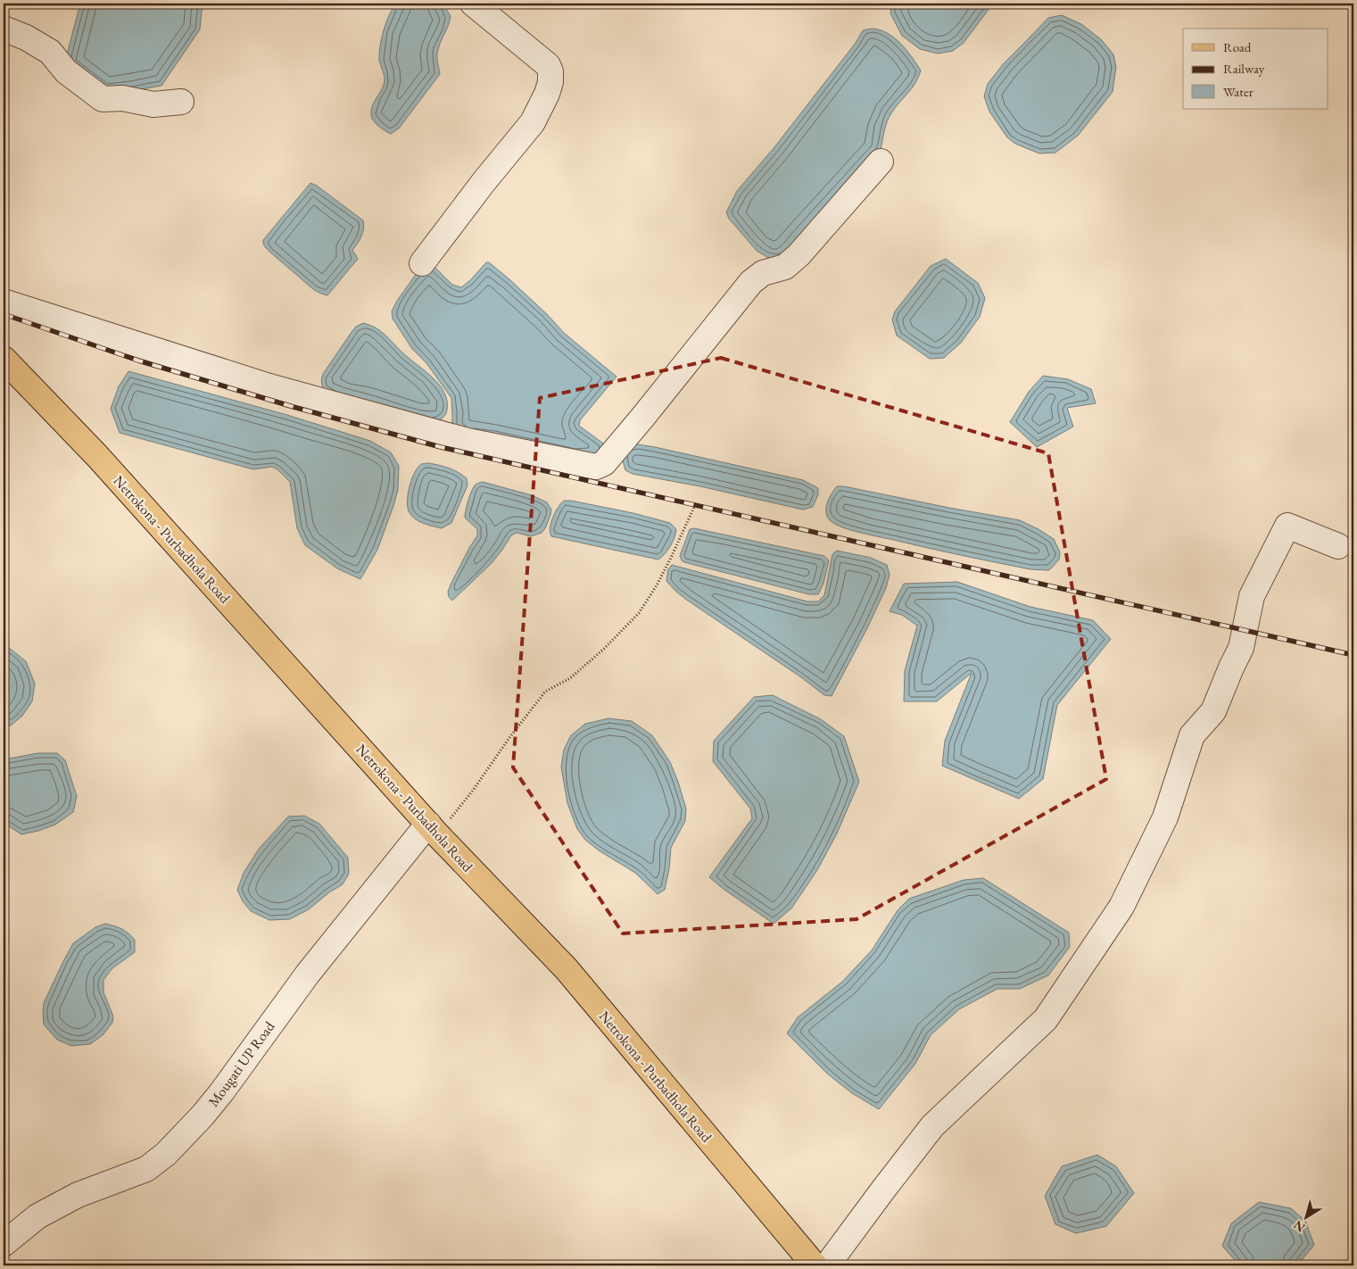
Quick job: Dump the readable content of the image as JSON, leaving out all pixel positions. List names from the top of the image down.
{
  "streets": {
    "main road": ["Netrokona - Purbadhola Road"],
    "street": ["Mougati UP Road"]
  },
  "crossings": [
    ["Netrokona - Purbadhola Road", "Mougati UP Road"]
  ],
  "legend": ["Road", "Railway", "Water"],
  "north": "bottom left"
}
